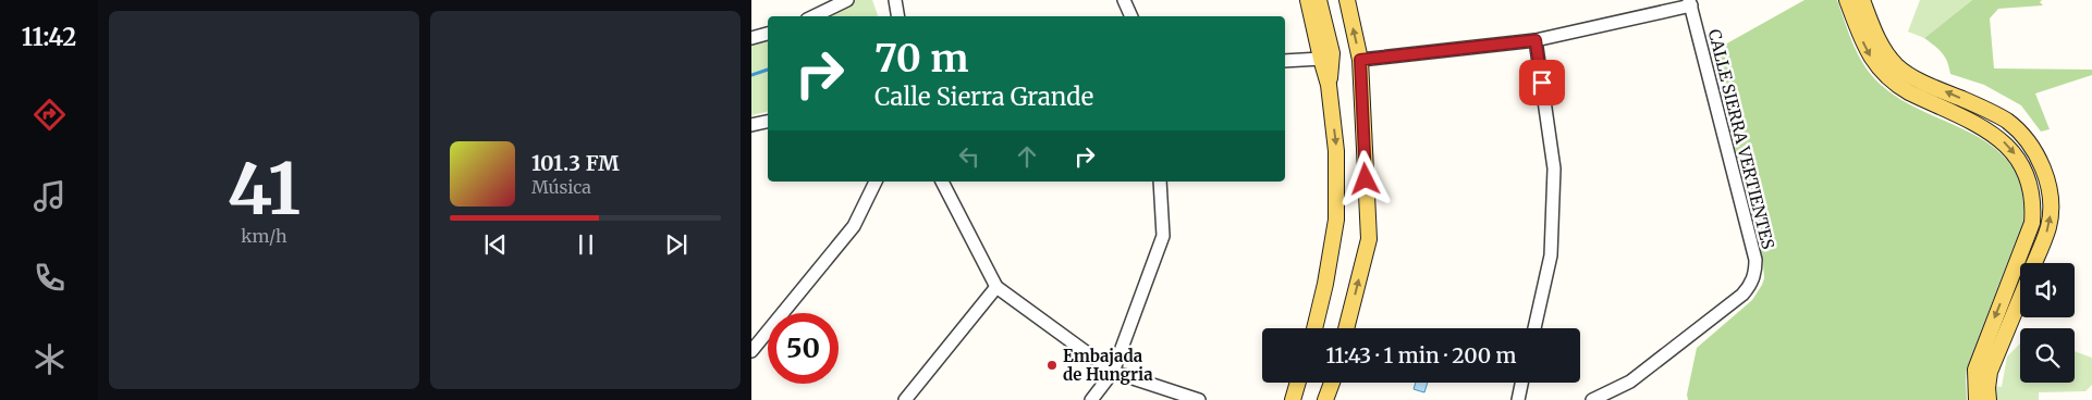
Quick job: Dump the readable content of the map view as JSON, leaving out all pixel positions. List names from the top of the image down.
{
  "streets": {
    "street": ["CALLE SIERRA VERTIENTES"]
  },
  "places": ["Embajada de Hungria"],
  "page": {
    "tabs": "11:42",
    "tile": ["41", "km/h"],
    "turn": ["70 m", "Calle Sierra Grande"],
    "song": ["101.3 FM", "Música"],
    "limit": "50",
    "trip": "11:43 · 1 min · 200 m"
  }
}
